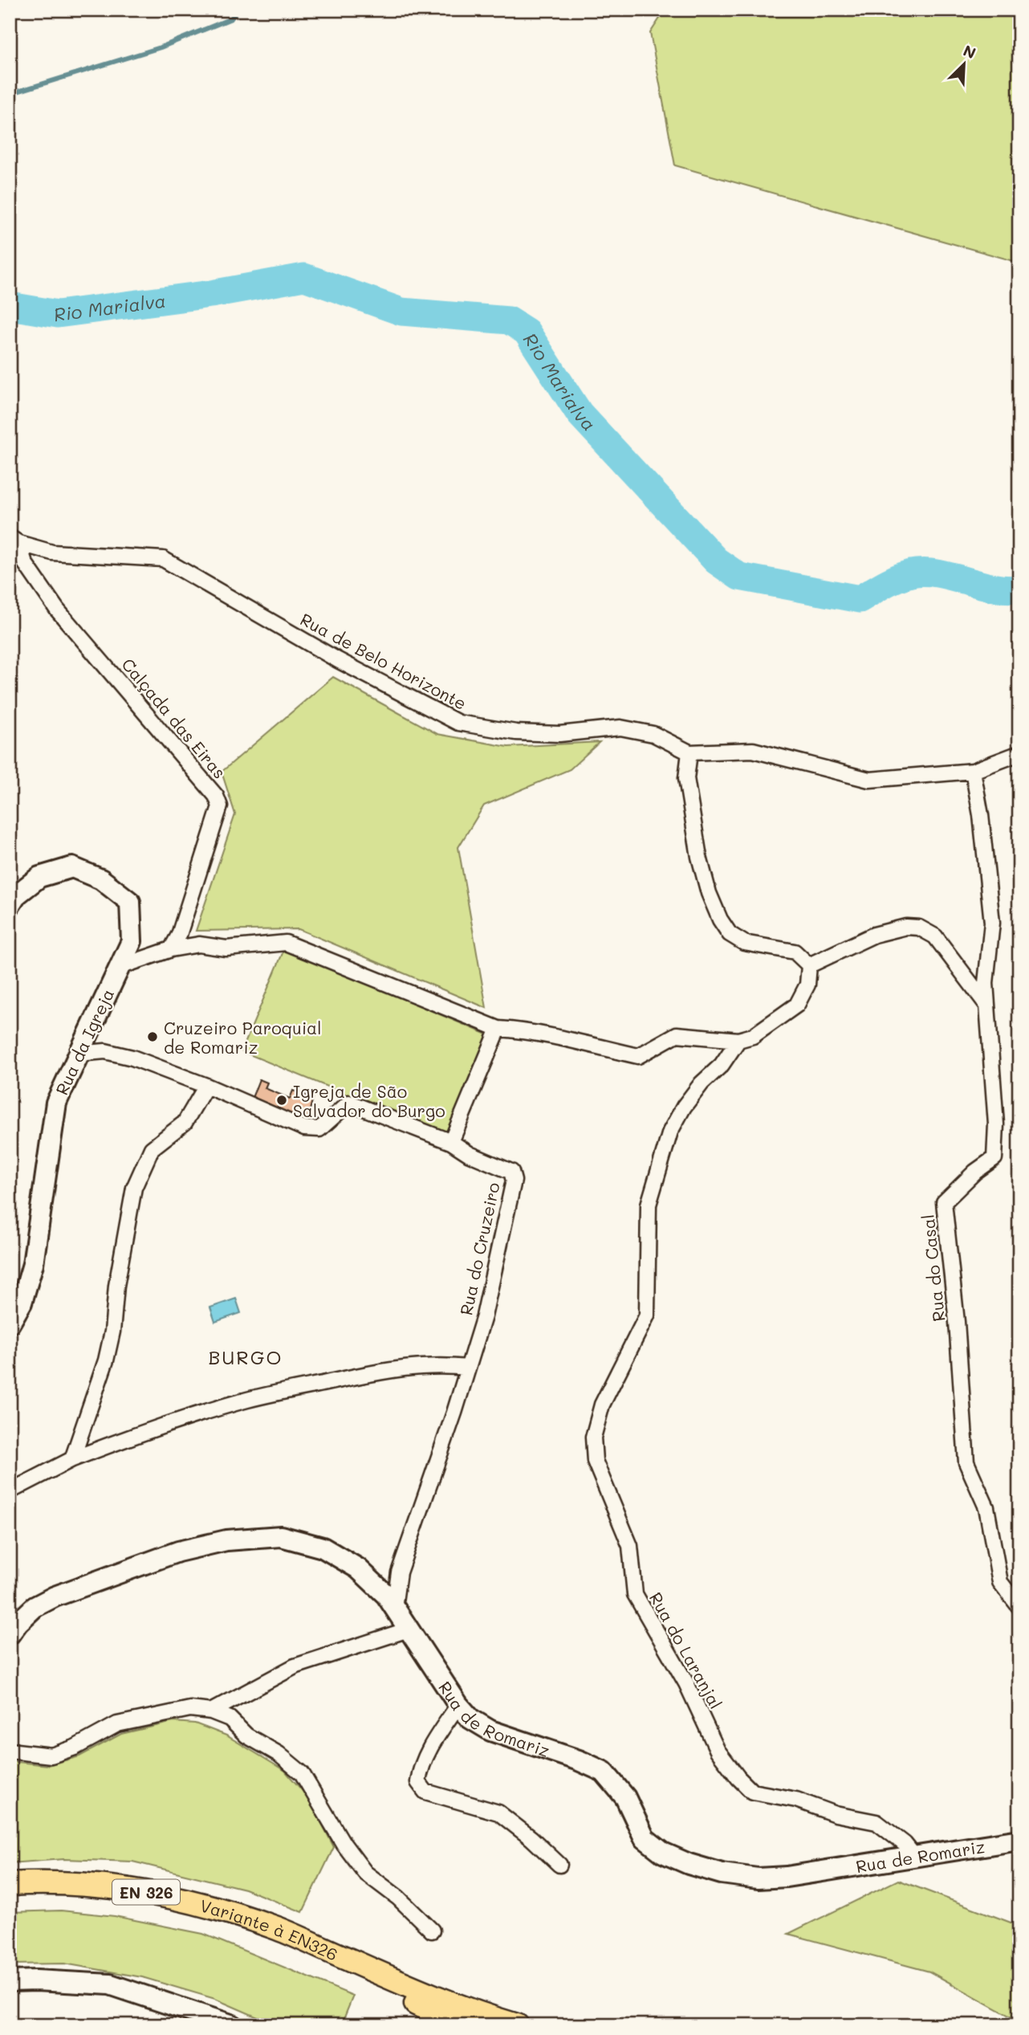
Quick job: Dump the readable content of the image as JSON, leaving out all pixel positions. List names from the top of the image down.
{
  "streets": {
    "main road": [
      "Rua da Igreja",
      "Rua de Romariz",
      "EN 326",
      "Variante à EN326"
    ],
    "street": [
      "Rua de Belo Horizonte",
      "Calçada das Eiras",
      "Rua do Cruzeiro",
      "Rua do Casal",
      "Rua do Laranjal"
    ]
  },
  "crossings": [
    ["Rua de Belo Horizonte", "Calçada das Eiras"],
    ["Rua de Belo Horizonte", "Rua do Casal"],
    ["Rua do Cruzeiro", "Rua de Romariz"],
    ["Rua do Laranjal", "Rua de Romariz"]
  ],
  "districts": ["BURGO"],
  "water": ["Rio Marialva"],
  "places": ["Cruzeiro Paroquial de Romariz", "Igreja de São Salvador do Burgo"],
  "north": "top right"
}
